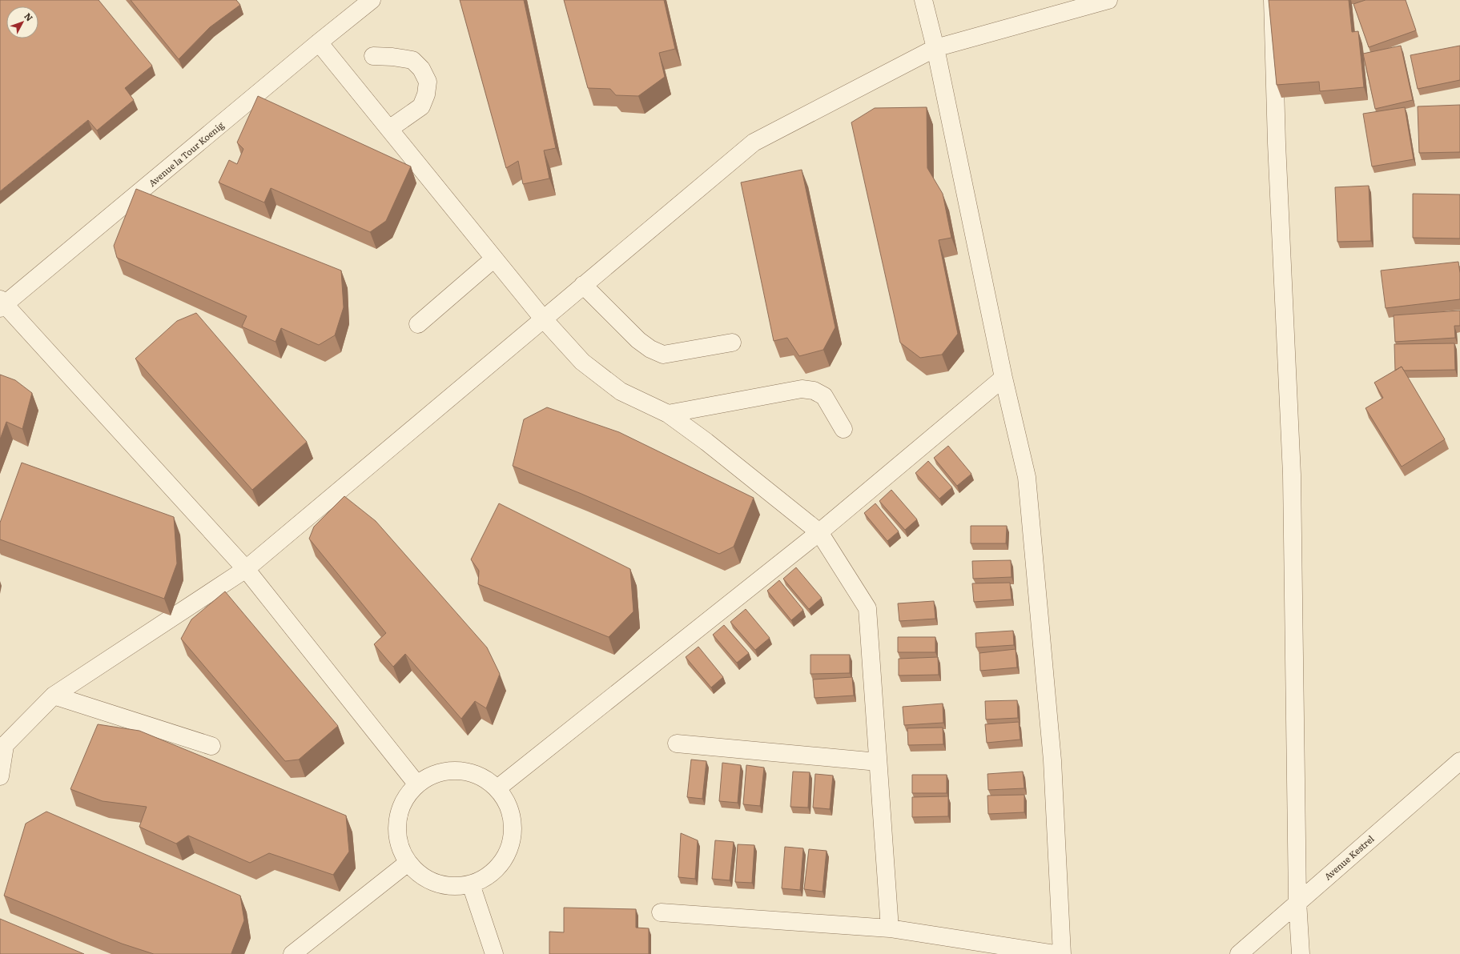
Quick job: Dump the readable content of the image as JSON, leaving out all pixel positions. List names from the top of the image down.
{
  "streets": {
    "street": ["Avenue la Tour Koenig", "Avenue Kestrel"]
  },
  "north": "top right"
}
